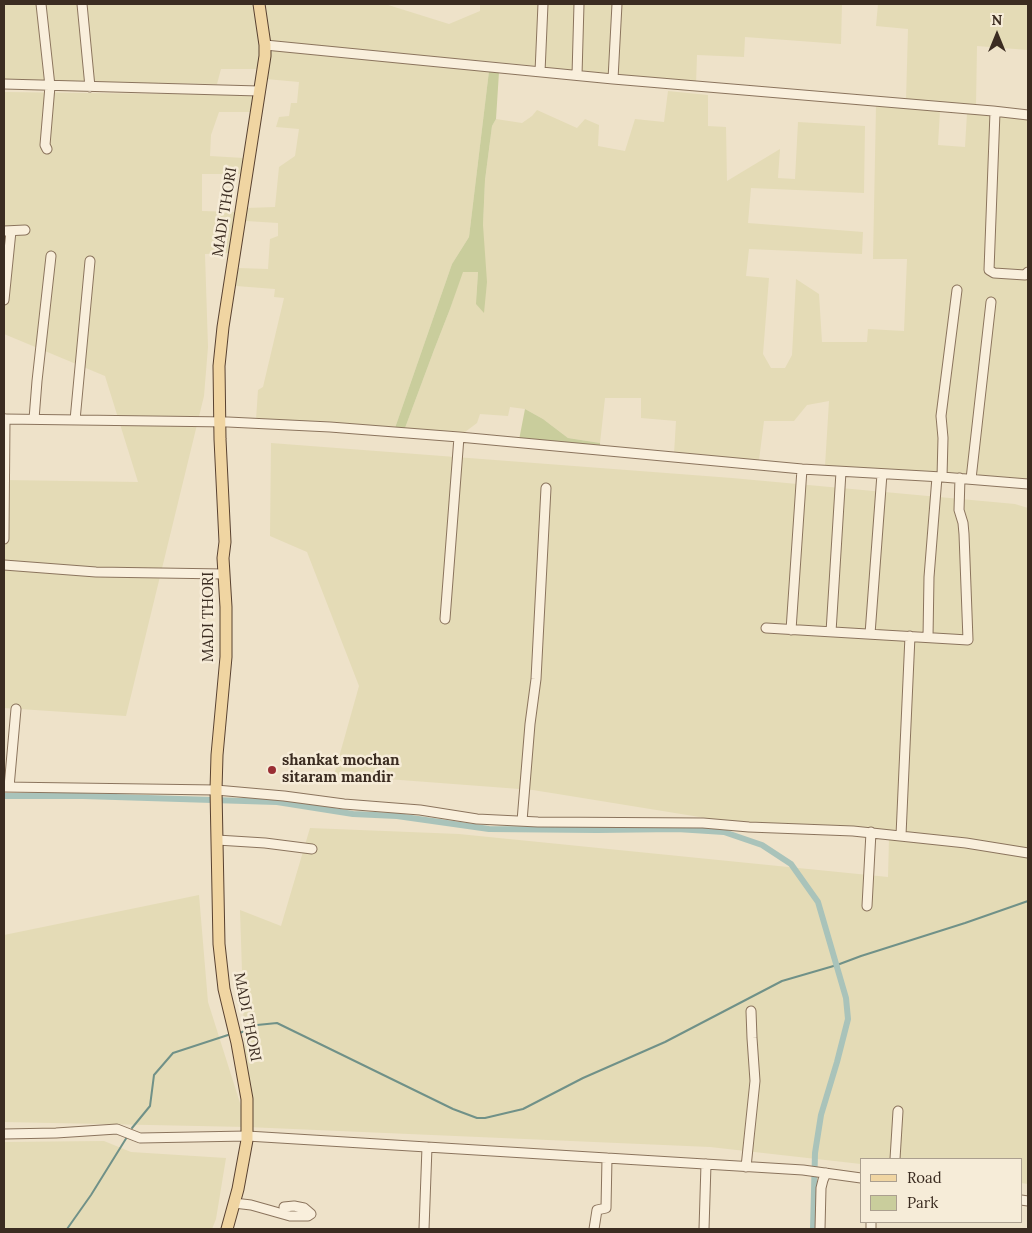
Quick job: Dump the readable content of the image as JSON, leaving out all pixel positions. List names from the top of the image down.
{
  "streets": {
    "main road": ["MADI THORI"]
  },
  "places": ["shankat mochan sitaram mandir"],
  "legend": ["Road", "Park"],
  "north": "top"
}
